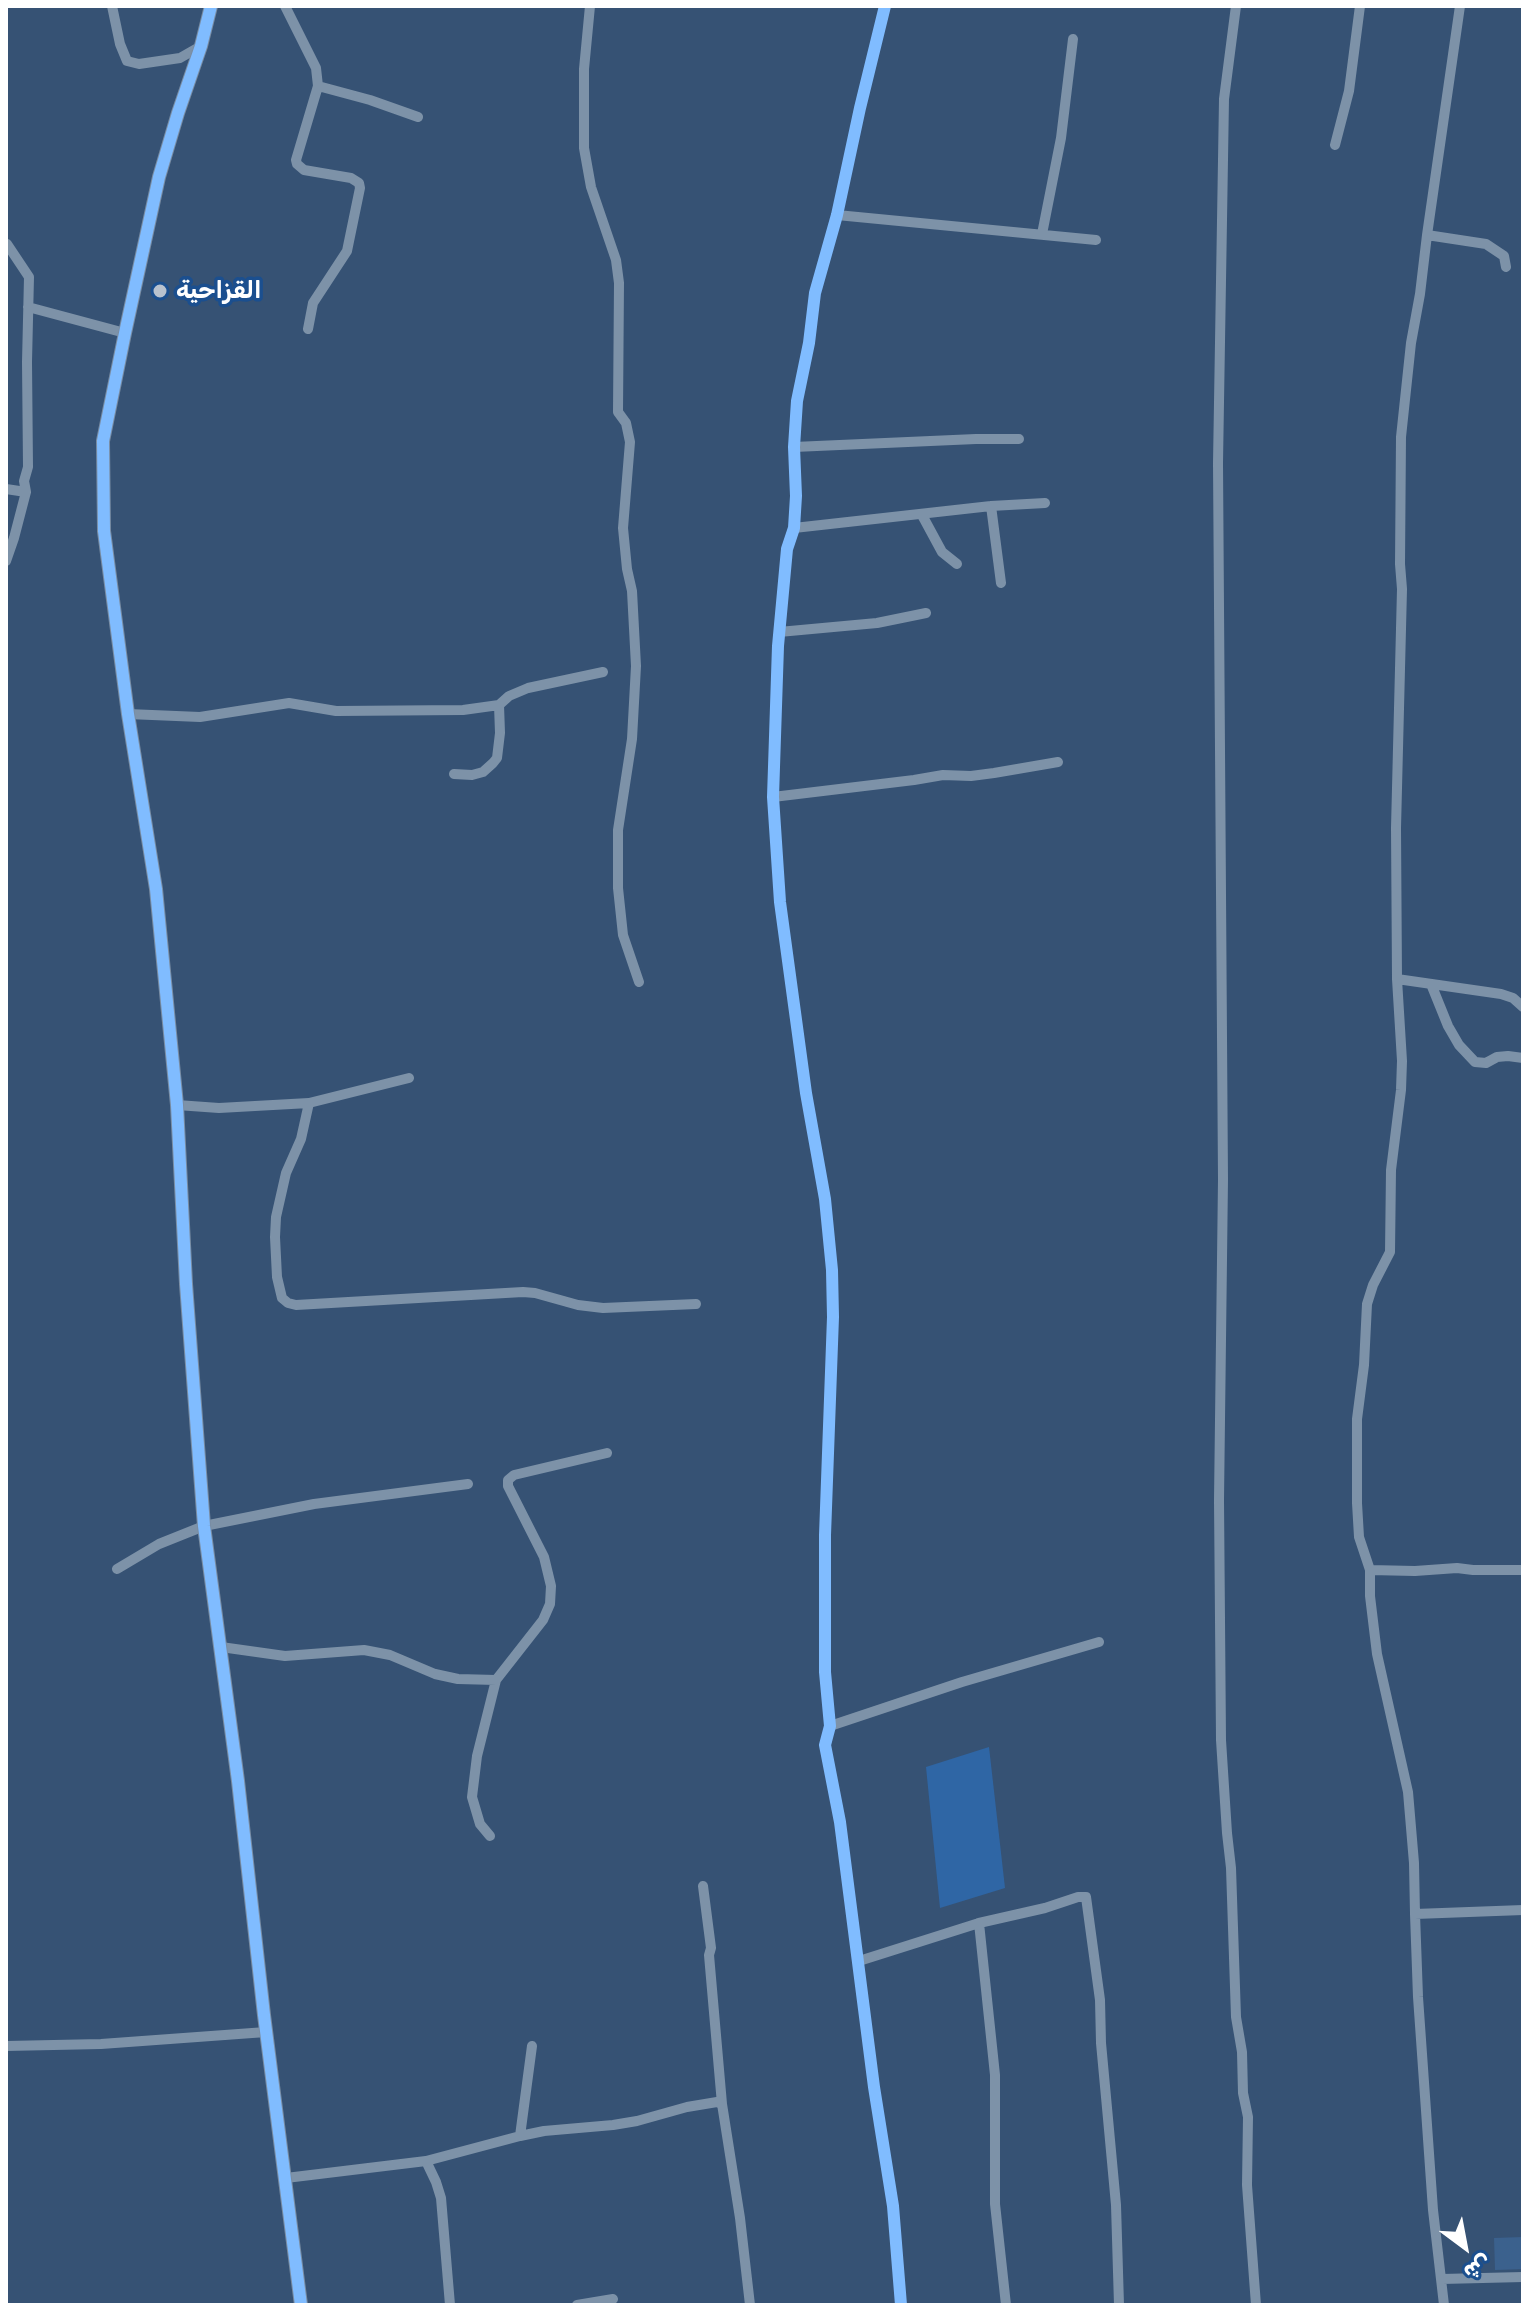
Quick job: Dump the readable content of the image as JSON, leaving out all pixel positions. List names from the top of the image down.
{
  "places": ["القزاحية"],
  "north": "bottom right"
}
